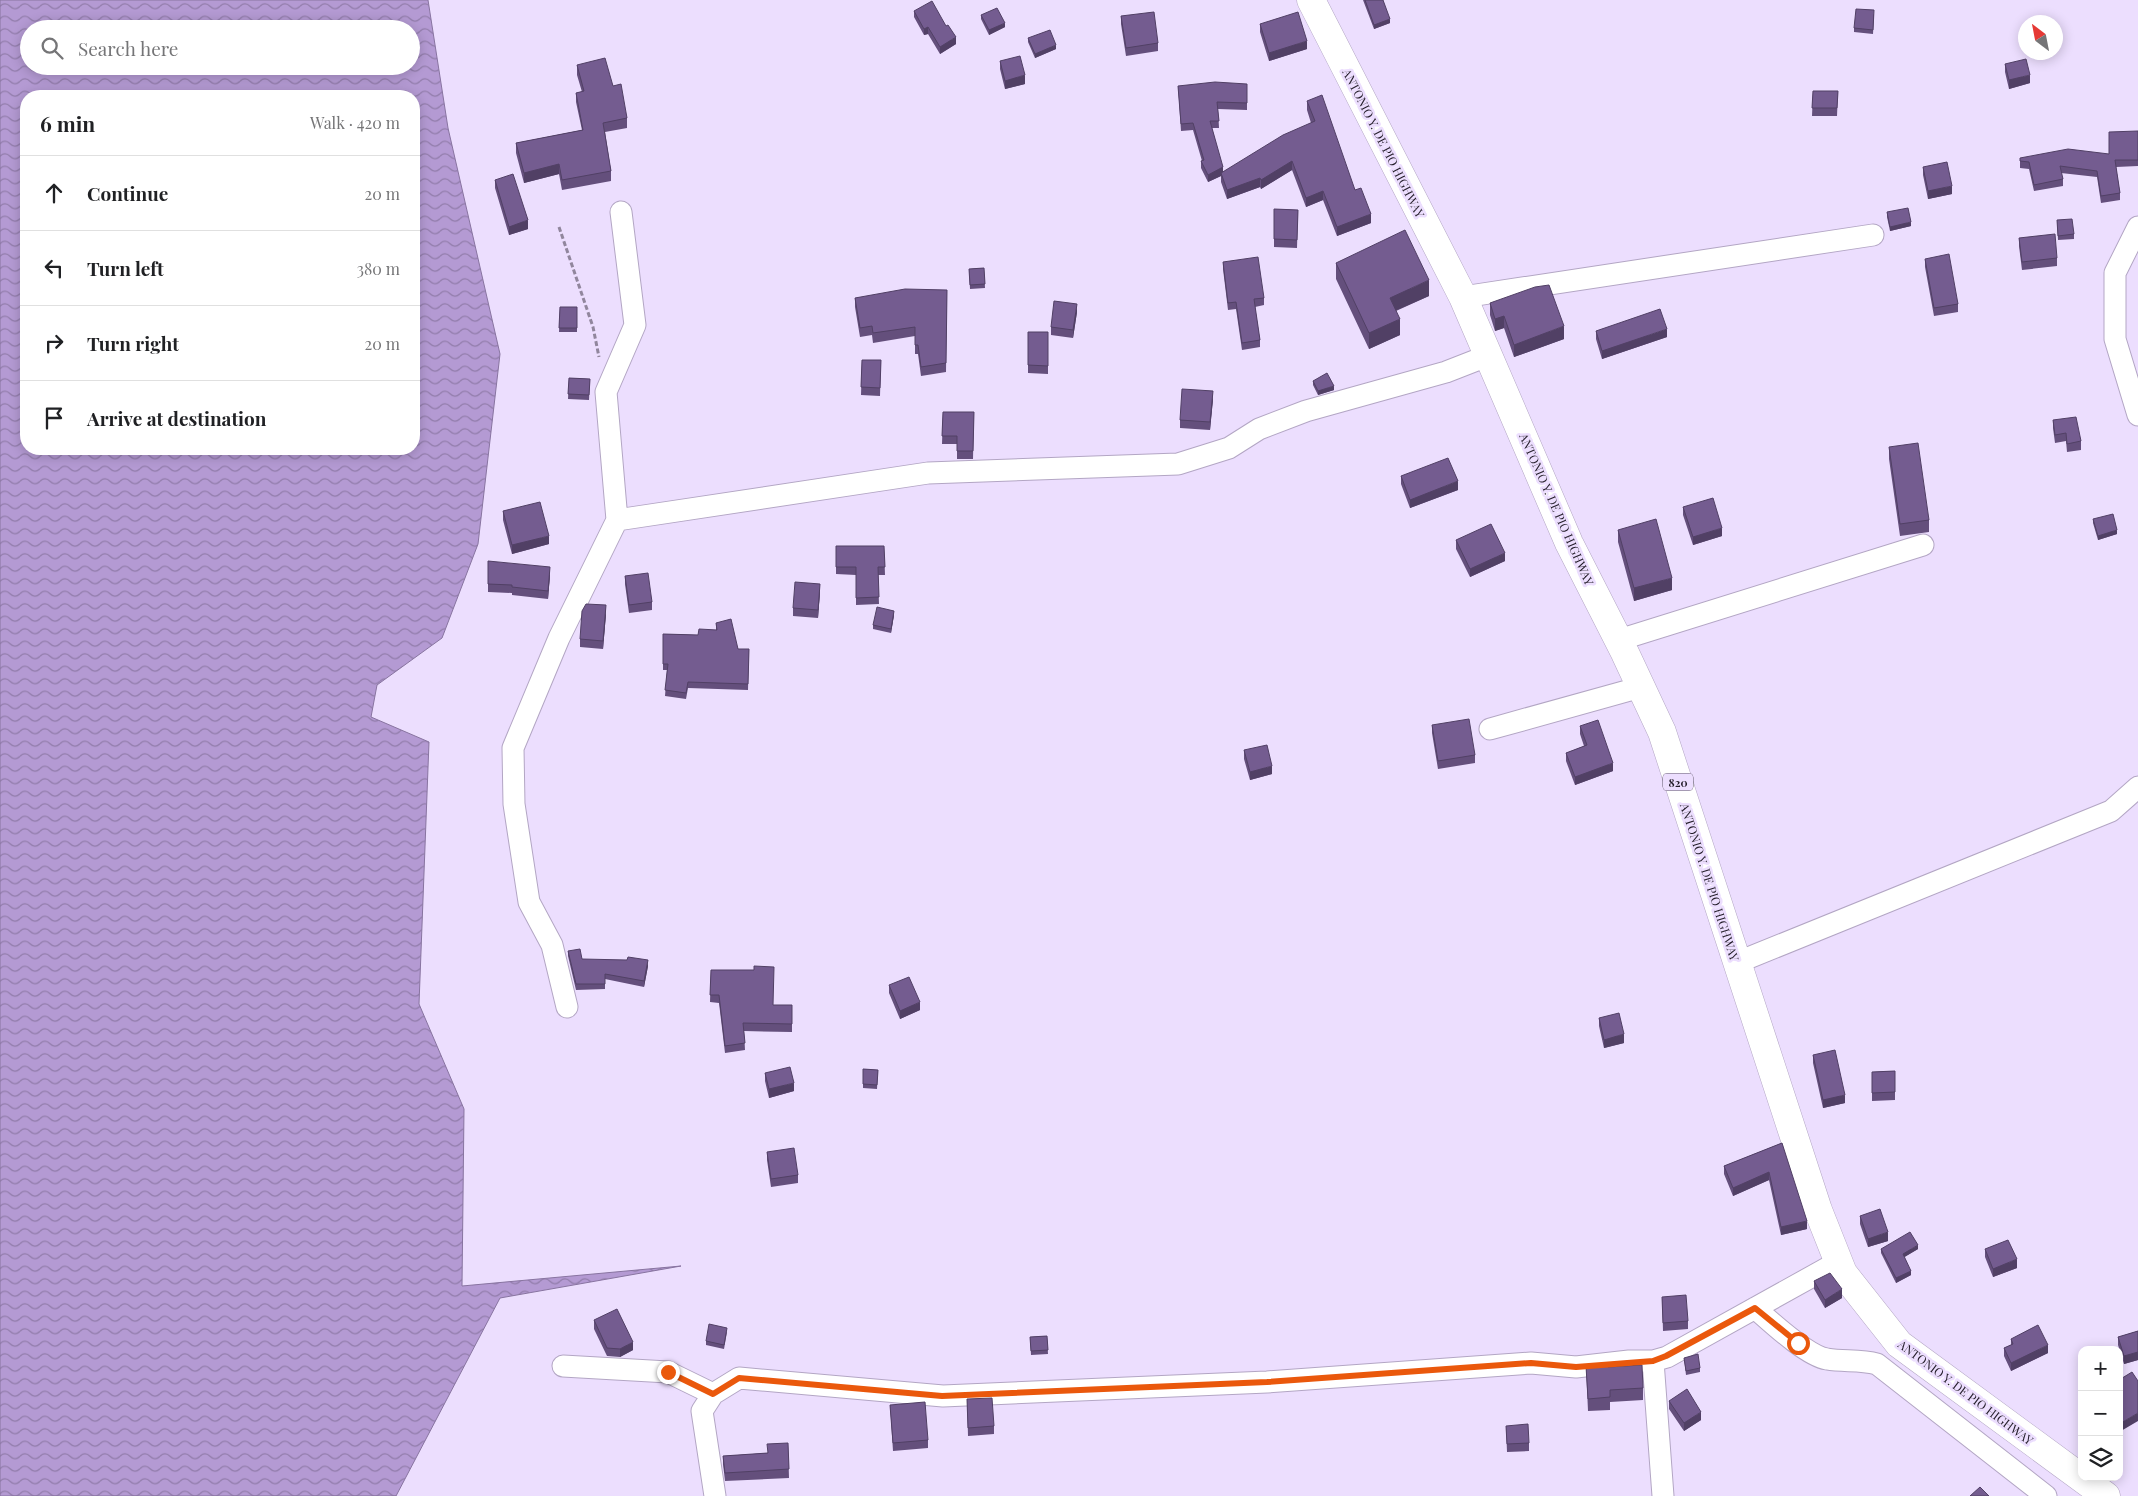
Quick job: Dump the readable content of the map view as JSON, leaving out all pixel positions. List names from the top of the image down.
{
  "streets": {
    "highway": ["ANTONIO Y. DE PIO HIGHWAY", "820"]
  },
  "north": "top left",
  "page": {
    "search": "Search here",
    "heading": ["6 min", "Walk · 420 m"],
    "list": [
      ["Continue", "20 m"],
      ["Turn left", "380 m"],
      ["Turn right", "20 m"],
      "Arrive at destination"
    ],
    "map_buttons": ["+", "−"]
  }
}
